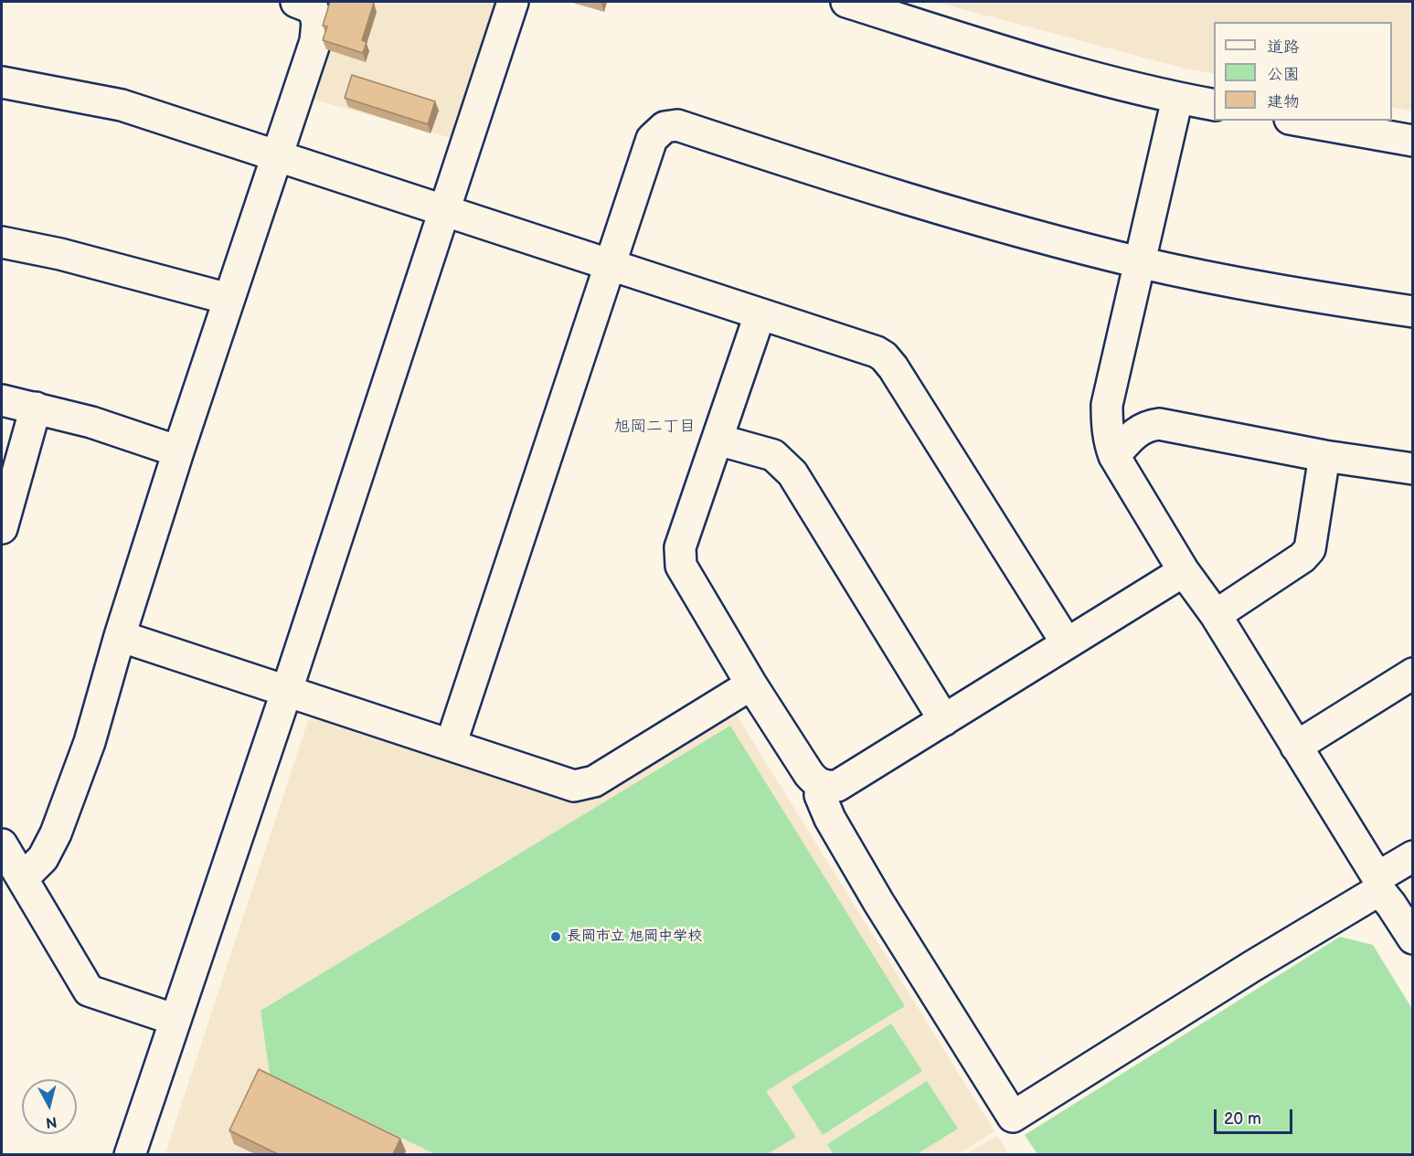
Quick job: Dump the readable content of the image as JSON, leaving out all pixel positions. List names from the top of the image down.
{
  "districts": ["旭岡二丁目"],
  "places": ["長岡市立 旭岡中学校"],
  "legend": ["道路", "公園", "建物"],
  "scale_bar": "20 m",
  "north": "bottom"
}
